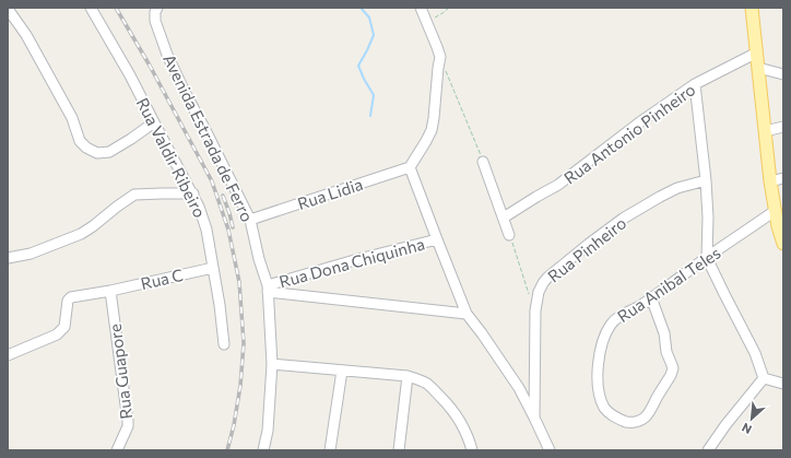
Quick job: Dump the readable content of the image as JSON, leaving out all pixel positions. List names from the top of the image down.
{
  "streets": {
    "street": [
      "Rua Antonio Pinheiro",
      "Avenida Estrada de Ferro",
      "Rua Valdir Ribeiro",
      "Rua Lidia",
      "Rua Pinheiro",
      "Rua Dona Chiquinha",
      "Rua C",
      "Rua Anibal Teles",
      "Rua Guapore"
    ]
  },
  "crossings": [
    ["Avenida Estrada de Ferro", "Rua Lidia"],
    ["Avenida Estrada de Ferro", "Rua Dona Chiquinha"],
    ["Rua Valdir Ribeiro", "Rua C"],
    ["Rua C", "Rua Guapore"]
  ],
  "north": "bottom left"
}
